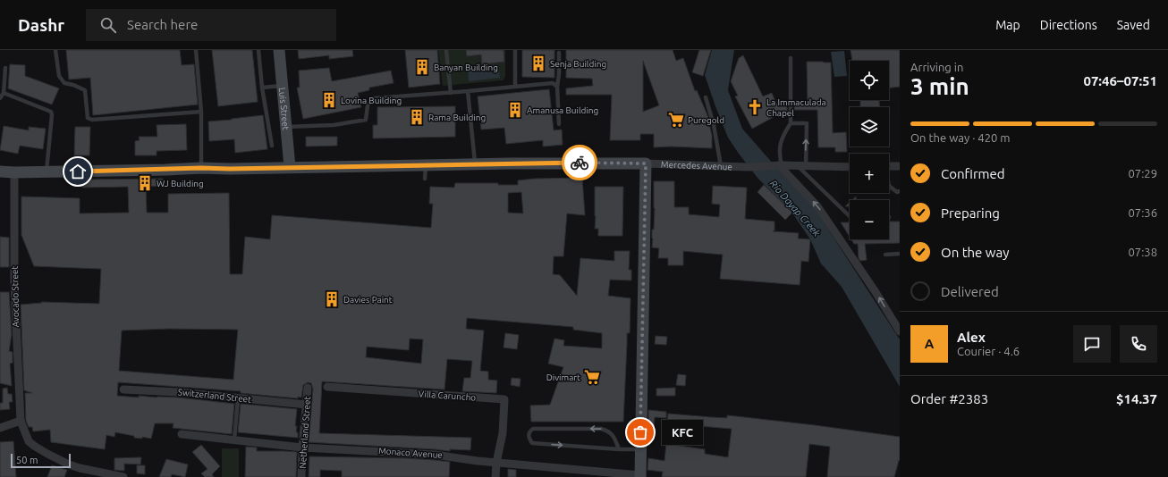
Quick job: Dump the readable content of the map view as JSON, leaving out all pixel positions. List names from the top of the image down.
{
  "streets": {
    "main road": ["Luis Street", "Mercedes Avenue"],
    "street": [
      "Avocado Street",
      "Switzerland Street",
      "Villa Caruncho",
      "Netherland Street",
      "Monaco Avenue"
    ]
  },
  "crossings": [
    ["Luis Street", "Mercedes Avenue"],
    ["Mercedes Avenue", "Avocado Street"],
    ["Switzerland Street", "Netherland Street"],
    ["Villa Caruncho", "Monaco Avenue"],
    ["Netherland Street", "Monaco Avenue"]
  ],
  "water": ["Rio Dayap Creek"],
  "places": {
    "building": [
      "Senja Building",
      "Banyan Building",
      "Lovina Building",
      "Amanusa Building",
      "Rama Building",
      "WJ Building",
      "Davies Paint"
    ],
    "church": ["La Immaculada Chapel"],
    "supermarket": ["Puregold", "Divimart"],
    "other": ["KFC"]
  },
  "scale_bar": "50 m",
  "page": {
    "header": "Dashr",
    "search": "Search here",
    "nav": ["Map", "Directions", "Saved"],
    "heading": ["3 min", "Arriving in", "07:46–07:51"],
    "panel": [
      "Alex",
      "Courier · 4.6",
      "Order #2383",
      "$14.37"
    ],
    "map_buttons": ["+", "−"],
    "bar": "On the way · 420 m",
    "list": [
      ["Confirmed", "07:29"],
      ["Preparing", "07:36"],
      ["On the way", "07:38"],
      "Delivered"
    ],
    "round": "A",
    "bubble": "KFC",
    "scale": "50 m"
  }
}
